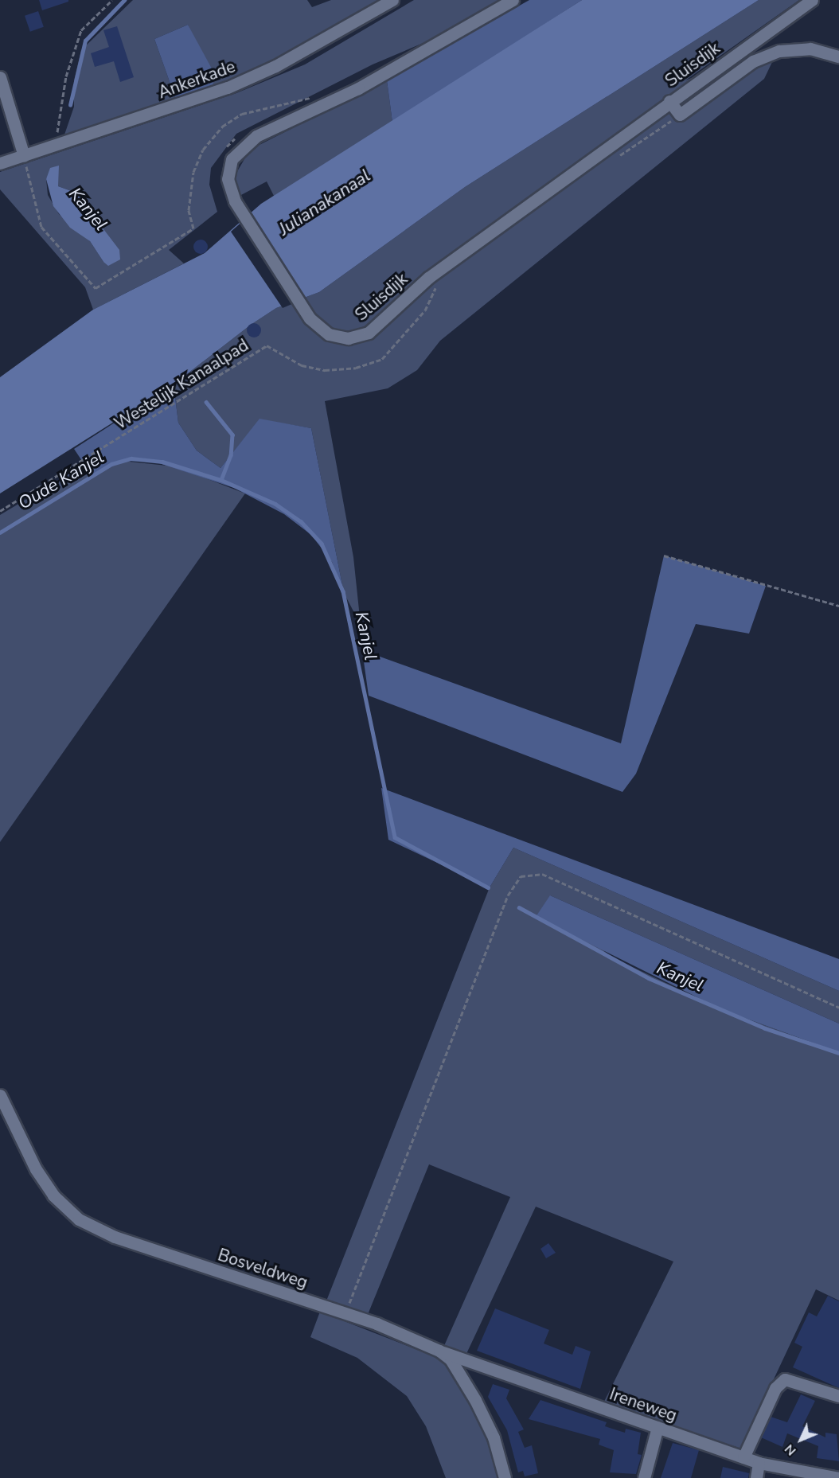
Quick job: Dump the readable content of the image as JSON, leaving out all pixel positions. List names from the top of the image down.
{
  "streets": {
    "street": [
      "Sluisdijk",
      "Ankerkade",
      "Bosveldweg",
      "Ireneweg"
    ],
    "path": ["Westelijk Kanaalpad"]
  },
  "crossings": [
    ["Bosveldweg", "Ireneweg"]
  ],
  "water": ["Julianakanaal", "Kanjel", "Oude Kanjel"],
  "north": "bottom left"
}
